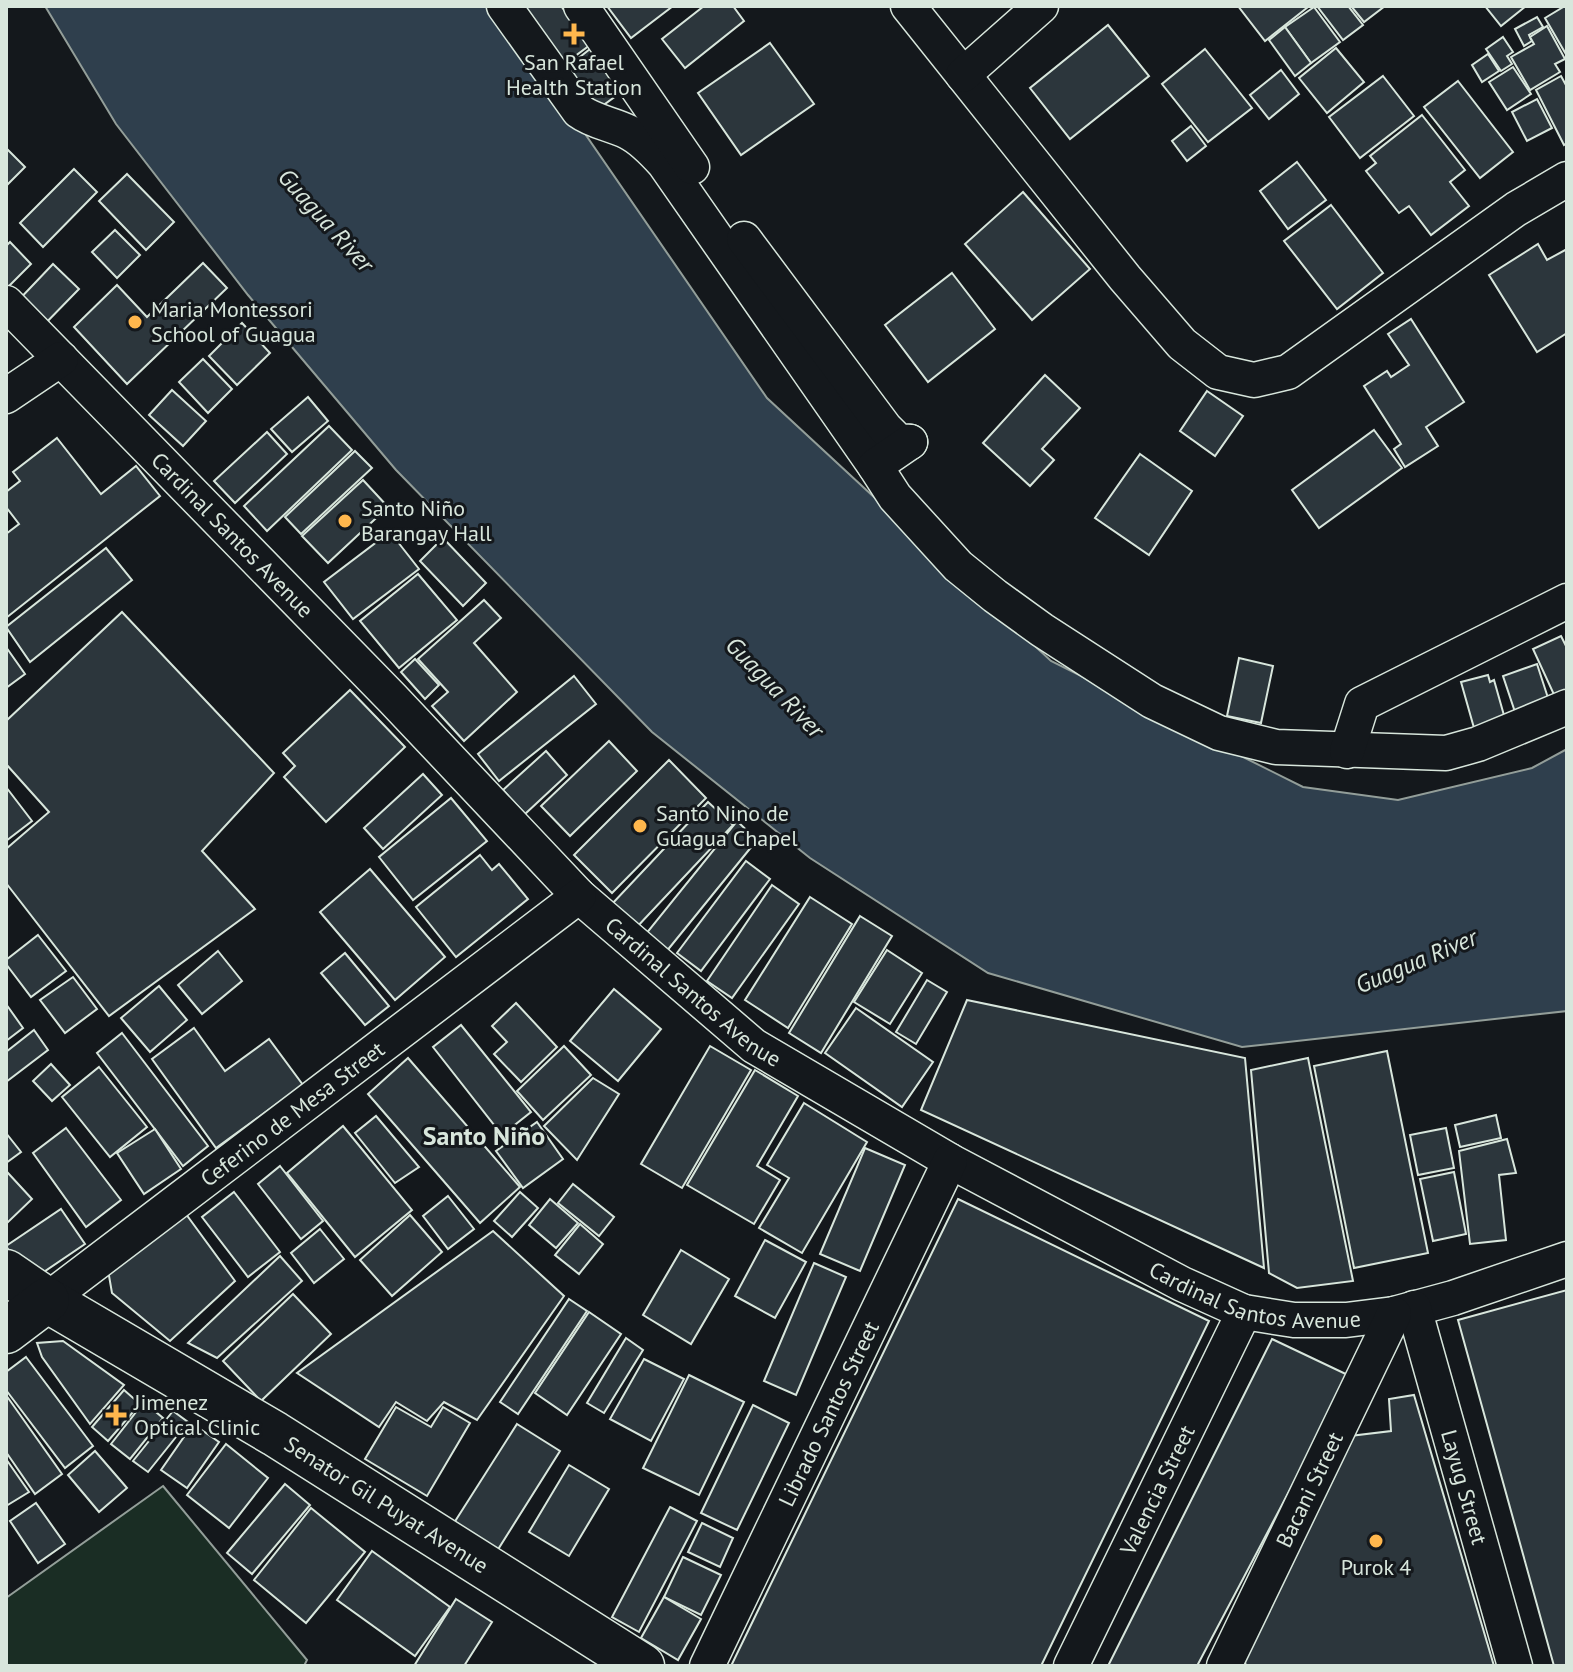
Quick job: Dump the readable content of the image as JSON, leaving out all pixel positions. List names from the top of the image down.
{
  "streets": {
    "main road": ["Ceferino de Mesa Street", "Senator Gil Puyat Avenue"],
    "street": [
      "Cardinal Santos Avenue",
      "Librado Santos Street",
      "Layug Street",
      "Valencia Street",
      "Bacani Street"
    ]
  },
  "crossings": [
    ["Cardinal Santos Avenue", "Ceferino de Mesa Street"],
    ["Cardinal Santos Avenue", "Librado Santos Street"],
    ["Cardinal Santos Avenue", "Layug Street"],
    ["Cardinal Santos Avenue", "Valencia Street"],
    ["Cardinal Santos Avenue", "Bacani Street"],
    ["Ceferino de Mesa Street", "Senator Gil Puyat Avenue"],
    ["Layug Street", "Bacani Street"]
  ],
  "districts": ["Santo Niño"],
  "water": ["Guagua River"],
  "places": {
    "health": ["San Rafael Health Station", "Jimenez Optical Clinic"],
    "other": [
      "Maria Montessori School of Guagua",
      "Santo Niño Barangay Hall",
      "Santo Nino de Guagua Chapel",
      "Purok 4"
    ]
  }
}
